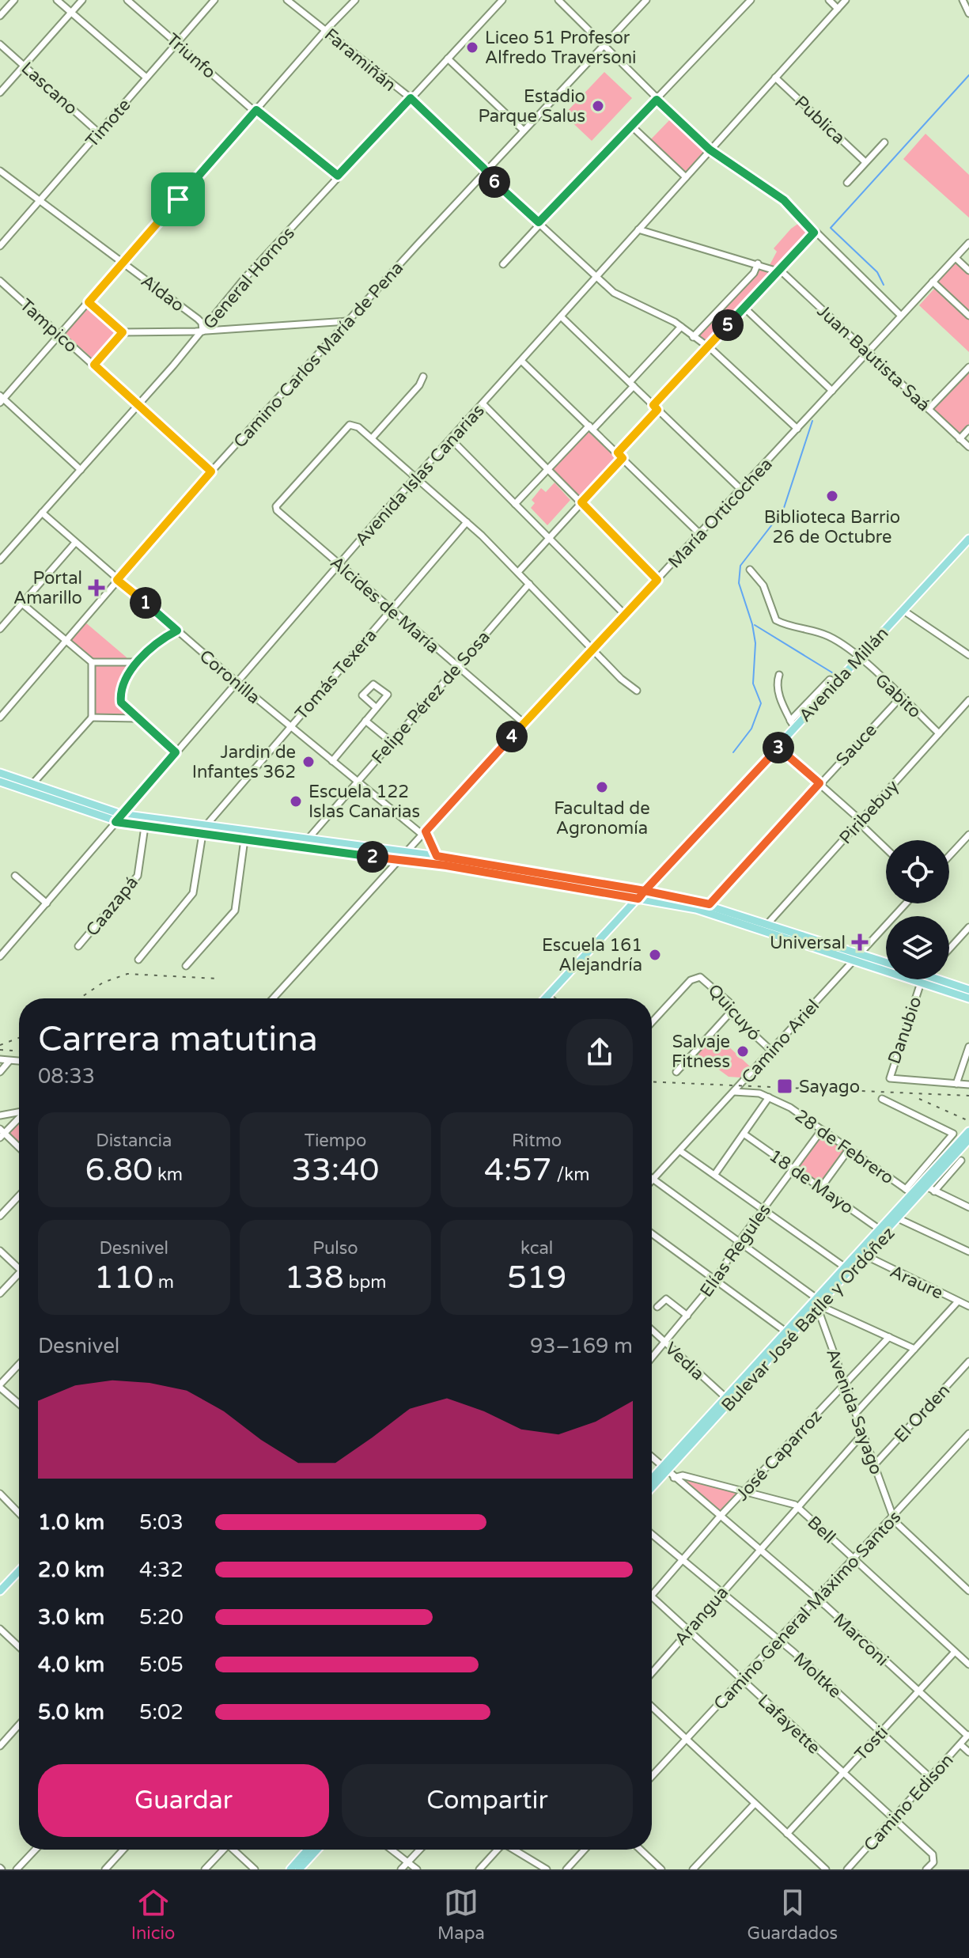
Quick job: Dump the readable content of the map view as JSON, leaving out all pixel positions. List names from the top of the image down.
{
  "streets": {
    "main road": ["Avenida Millán", "Bulevar José Batlle y Ordóñez"],
    "street": [
      "Triunfo",
      "Faramiñán",
      "Lascano",
      "Publica",
      "Timote",
      "General Hornos",
      "Aldao",
      "Tampico",
      "Camino Carlos María de Pena",
      "Juan Bautista Saá",
      "Avenida Islas Canarias",
      "María Orticochea",
      "Alcides de María",
      "Tomás Texera",
      "Coronilla",
      "Gabito",
      "Felipe Pérez de Sosa",
      "Sauce",
      "Piribebuy",
      "Caazapá",
      "Quicuyó",
      "Danubio",
      "Camino Ariel",
      "28 de Febrero",
      "18 de Mayo",
      "Elías Regules",
      "Araure",
      "Vedia",
      "Avenida Sayago",
      "El Orden",
      "José Caparroz",
      "Bell",
      "Camino General Máximo Santos",
      "Arangua",
      "Marconi",
      "Moltke",
      "Lafayette",
      "Tosti",
      "Camino Edison"
    ]
  },
  "crossings": [
    ["Triunfo", "Timote"],
    ["Triunfo", "General Hornos"],
    ["Faramiñán", "General Hornos"],
    ["Faramiñán", "Camino Carlos María de Pena"],
    ["Faramiñán", "Avenida Islas Canarias"],
    ["Faramiñán", "María Orticochea"],
    ["Lascano", "Timote"],
    ["Publica", "Avenida Islas Canarias"],
    ["Timote", "Aldao"],
    ["General Hornos", "Aldao"],
    ["General Hornos", "Tampico"],
    ["General Hornos", "Coronilla"],
    ["Tampico", "Camino Carlos María de Pena"],
    ["Camino Carlos María de Pena", "Coronilla"],
    ["Juan Bautista Saá", "María Orticochea"],
    ["Avenida Islas Canarias", "Alcides de María"],
    ["Avenida Islas Canarias", "Coronilla"],
    ["María Orticochea", "Alcides de María"],
    ["María Orticochea", "Coronilla"],
    ["Alcides de María", "Tomás Texera"],
    ["Alcides de María", "Felipe Pérez de Sosa"],
    ["Tomás Texera", "Coronilla"],
    ["Avenida Millán", "Gabito"],
    ["Coronilla", "Felipe Pérez de Sosa"],
    ["Gabito", "Sauce"],
    ["Gabito", "Piribebuy"],
    ["Quicuyó", "Camino Ariel"],
    ["Camino Ariel", "28 de Febrero"],
    ["28 de Febrero", "Elías Regules"],
    ["28 de Febrero", "Bulevar José Batlle y Ordóñez"],
    ["18 de Mayo", "Elías Regules"],
    ["18 de Mayo", "Bulevar José Batlle y Ordóñez"],
    ["Elías Regules", "Vedia"],
    ["Araure", "Bulevar José Batlle y Ordóñez"],
    ["Bulevar José Batlle y Ordóñez", "Vedia"],
    ["Bulevar José Batlle y Ordóñez", "Avenida Sayago"],
    ["Bulevar José Batlle y Ordóñez", "Marconi"],
    ["Avenida Sayago", "El Orden"],
    ["Avenida Sayago", "José Caparroz"],
    ["Avenida Sayago", "Camino General Máximo Santos"],
    ["Avenida Sayago", "Arangua"],
    ["José Caparroz", "Bell"],
    ["José Caparroz", "Marconi"],
    ["José Caparroz", "Moltke"],
    ["Bell", "Camino General Máximo Santos"],
    ["Bell", "Arangua"],
    ["Bell", "Marconi"],
    ["Bell", "Tosti"],
    ["Camino General Máximo Santos", "Marconi"],
    ["Camino General Máximo Santos", "Moltke"],
    ["Camino General Máximo Santos", "Lafayette"],
    ["Arangua", "Marconi"],
    ["Arangua", "Moltke"],
    ["Arangua", "Lafayette"],
    ["Marconi", "Tosti"],
    ["Marconi", "Camino Edison"],
    ["Moltke", "Tosti"],
    ["Moltke", "Camino Edison"],
    ["Lafayette", "Tosti"],
    ["Lafayette", "Camino Edison"]
  ],
  "places": {
    "other": [
      "Liceo 51 Profesor Alfredo Traversoni",
      "Estadio Parque Salus",
      "Biblioteca Barrio 26 de Octubre",
      "Jardin de Infantes 362",
      "Facultad de Agronomía",
      "Escuela 122 Islas Canarias",
      "Escuela 161 Alejandría",
      "Salvaje Fitness"
    ],
    "health": ["Portal Amarillo", "Universal"],
    "transit": ["Sayago"]
  },
  "page": {
    "pins": [
      "6",
      "5",
      "1",
      "4",
      "3",
      "2"
    ],
    "heading": ["Carrera matutina", "08:33"],
    "stats": [
      ["Distancia", "6.80 km"],
      ["Tiempo", "33:40"],
      ["Ritmo", "4:57 /km"],
      ["Desnivel", "110 m"],
      ["Pulso", "138 bpm"],
      ["kcal", "519"]
    ],
    "chart": ["Desnivel", "93–169 m"],
    "list": [
      {
        "name": "1.0 km",
        "note": "5:03"
      },
      {
        "name": "2.0 km",
        "note": "4:32"
      },
      {
        "name": "3.0 km",
        "note": "5:20"
      },
      {
        "name": "4.0 km",
        "note": "5:05"
      },
      {
        "name": "5.0 km",
        "note": "5:02"
      }
    ],
    "buttons": ["Guardar", "Compartir"],
    "tabs": ["Inicio", "Mapa", "Guardados"]
  }
}
